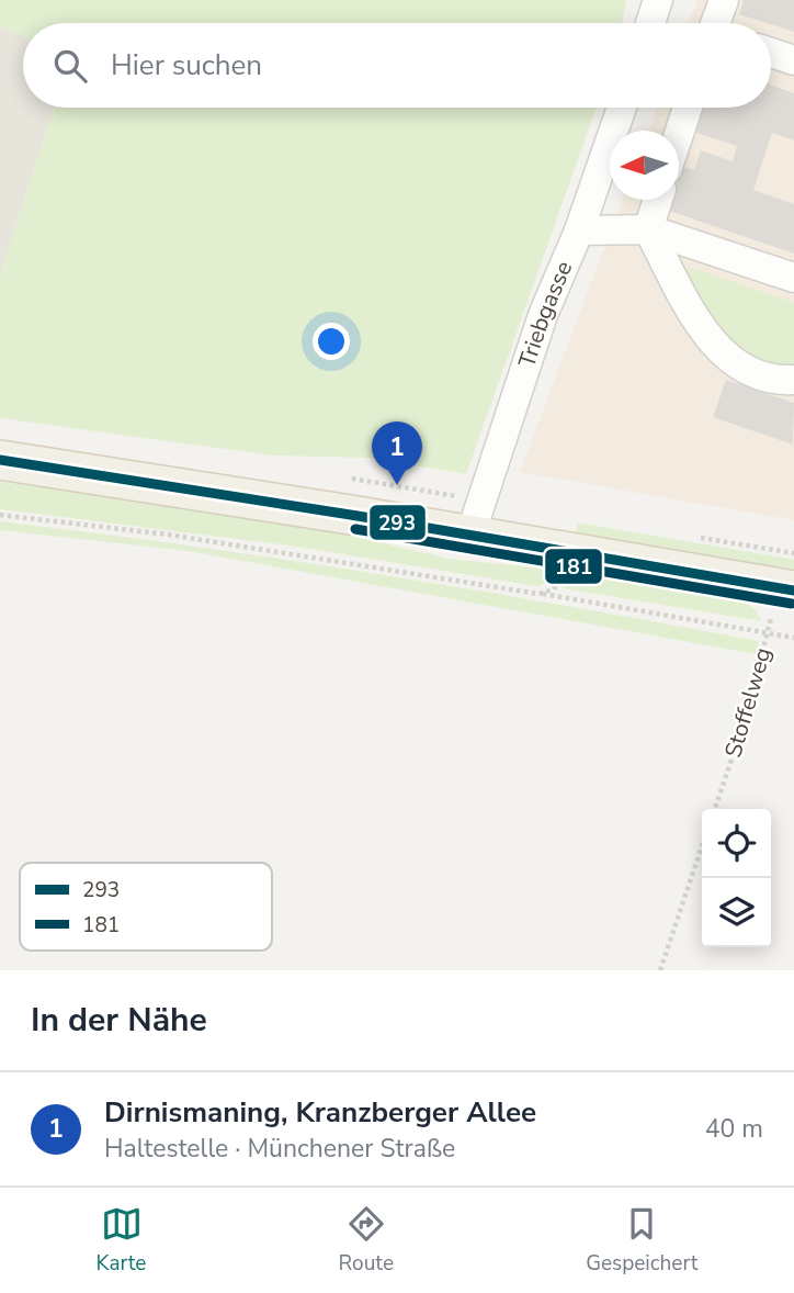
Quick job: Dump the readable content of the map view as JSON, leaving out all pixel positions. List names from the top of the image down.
{
  "streets": {
    "street": ["Triebgasse"],
    "path": ["Stoffelweg"]
  },
  "lines": ["transit line 293", "transit line 181"],
  "legend": ["293", "181"],
  "north": "left",
  "page": {
    "search": "Hier suchen",
    "pins": "1",
    "heading": "In der Nähe",
    "list": [
      {
        "mark": "1",
        "name": "Dirnismaning, Kranzberger Allee",
        "note": "Haltestelle · Münchener Straße",
        "value": "40 m"
      }
    ],
    "nav": ["Karte", "Route", "Gespeichert"]
  }
}
